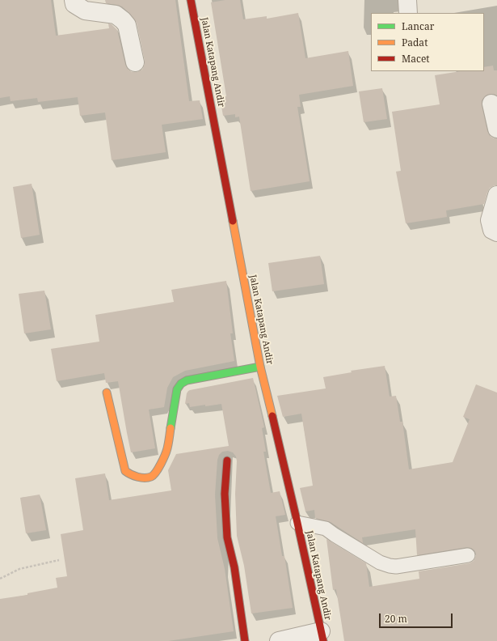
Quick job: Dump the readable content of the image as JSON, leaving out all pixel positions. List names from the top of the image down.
{
  "streets": {
    "street": ["Jalan Katapang Andir"]
  },
  "legend": ["Lancar", "Padat", "Macet"],
  "scale_bar": "20 m"
}
